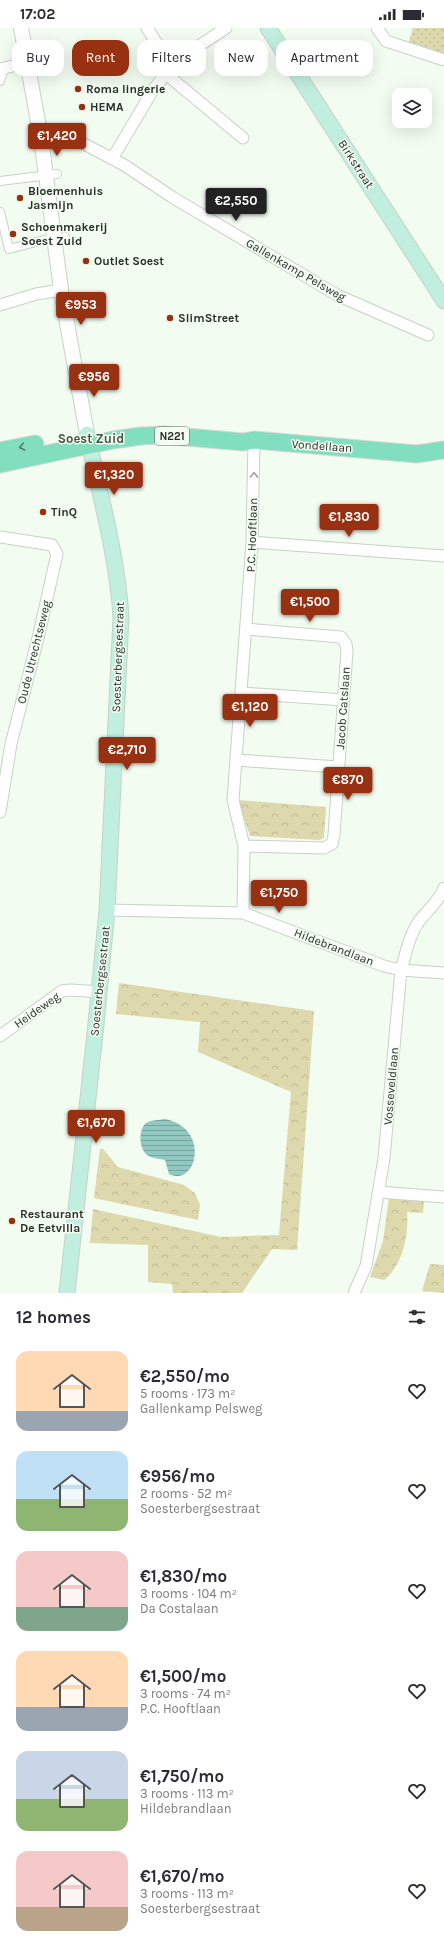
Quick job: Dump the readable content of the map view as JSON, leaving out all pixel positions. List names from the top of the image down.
{
  "streets": {
    "main road": [
      "Birkstraat",
      "N221",
      "Vondellaan",
      "Soesterbergsestraat"
    ],
    "street": [
      "Gallenkamp Pelsweg",
      "P.C. Hooftlaan",
      "Oude Utrechtseweg",
      "Jacob Catslaan",
      "Hildebrandlaan",
      "Heideweg",
      "Vosseveldlaan"
    ]
  },
  "crossings": [
    ["Gallenkamp Pelsweg", "Soesterbergsestraat"],
    ["N221", "Vondellaan"],
    ["N221", "Soesterbergsestraat"],
    ["Vondellaan", "P.C. Hooftlaan"],
    ["Vondellaan", "Soesterbergsestraat"],
    ["P.C. Hooftlaan", "Jacob Catslaan"],
    ["P.C. Hooftlaan", "Hildebrandlaan"],
    ["Soesterbergsestraat", "Hildebrandlaan"],
    ["Soesterbergsestraat", "Heideweg"],
    ["Hildebrandlaan", "Vosseveldlaan"]
  ],
  "districts": ["Soest Zuid"],
  "places": [
    "Roma lingerie",
    "HEMA",
    "Bloemenhuis Jasmijn",
    "Schoenmakerij Soest Zuid",
    "Outlet Soest",
    "SlimStreet",
    "TinQ",
    "Restaurant De Eetvilla"
  ],
  "page": {
    "status": "17:02",
    "chip": [
      "Buy",
      "Rent",
      "Filters",
      "New",
      "Apartment"
    ],
    "price": [
      "€1,420",
      "€2,550",
      "€953",
      "€956",
      "€1,320",
      "€1,830",
      "€1,500",
      "€1,120",
      "€2,710",
      "€870",
      "€1,750",
      "€1,670"
    ],
    "heading": "12 homes",
    "list": [
      {
        "name": "€2,550/mo",
        "note": "5 rooms · 173 m² · Gallenkamp Pelsweg"
      },
      {
        "name": "€956/mo",
        "note": "2 rooms · 52 m² · Soesterbergsestraat"
      },
      {
        "name": "€1,830/mo",
        "note": "3 rooms · 104 m² · Da Costalaan"
      },
      {
        "name": "€1,500/mo",
        "note": "3 rooms · 74 m² · P.C. Hooftlaan"
      },
      {
        "name": "€1,750/mo",
        "note": "3 rooms · 113 m² · Hildebrandlaan"
      },
      {
        "name": "€1,670/mo",
        "note": "3 rooms · 113 m² · Soesterbergsestraat"
      }
    ]
  }
}
